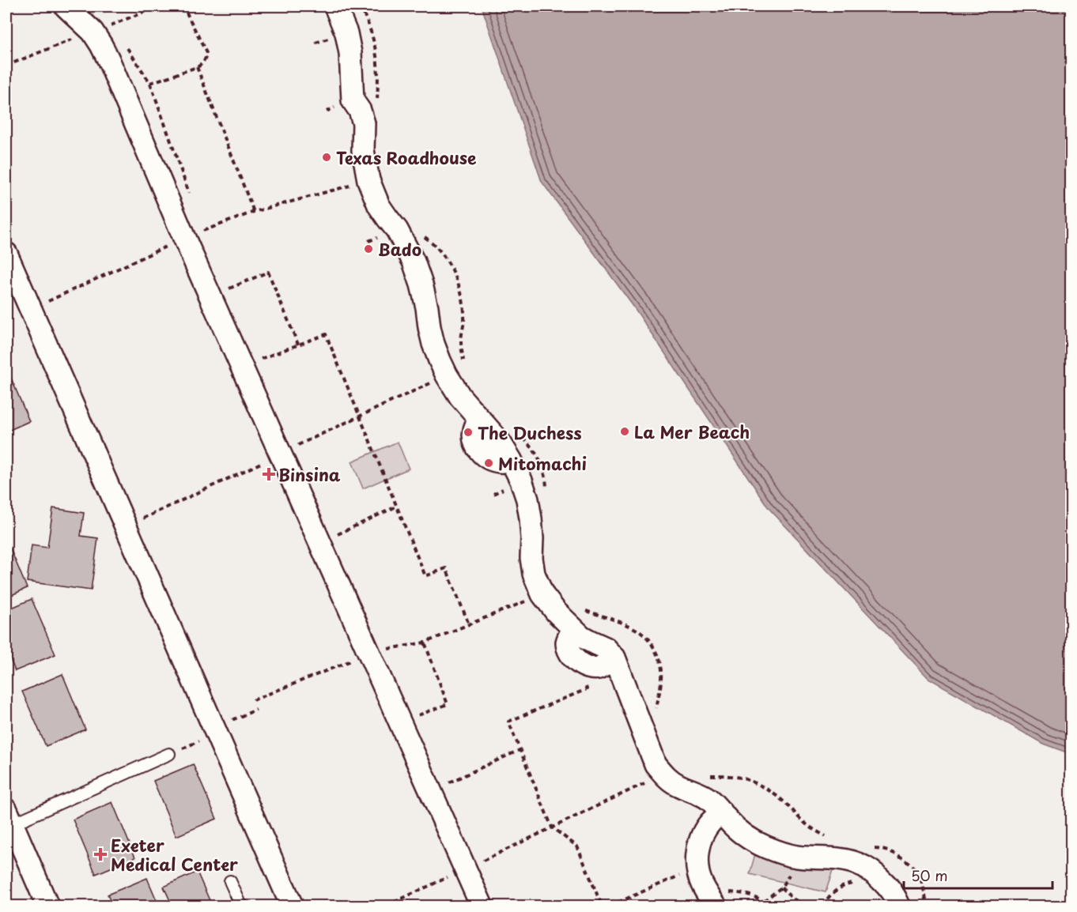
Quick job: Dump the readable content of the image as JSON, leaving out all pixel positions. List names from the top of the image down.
{
  "places": {
    "other": [
      "Texas Roadhouse",
      "Bado",
      "La Mer Beach",
      "The Duchess",
      "Mitomachi"
    ],
    "health": ["Binsina", "Exeter Medical Center"]
  },
  "scale_bar": "50 m"
}
